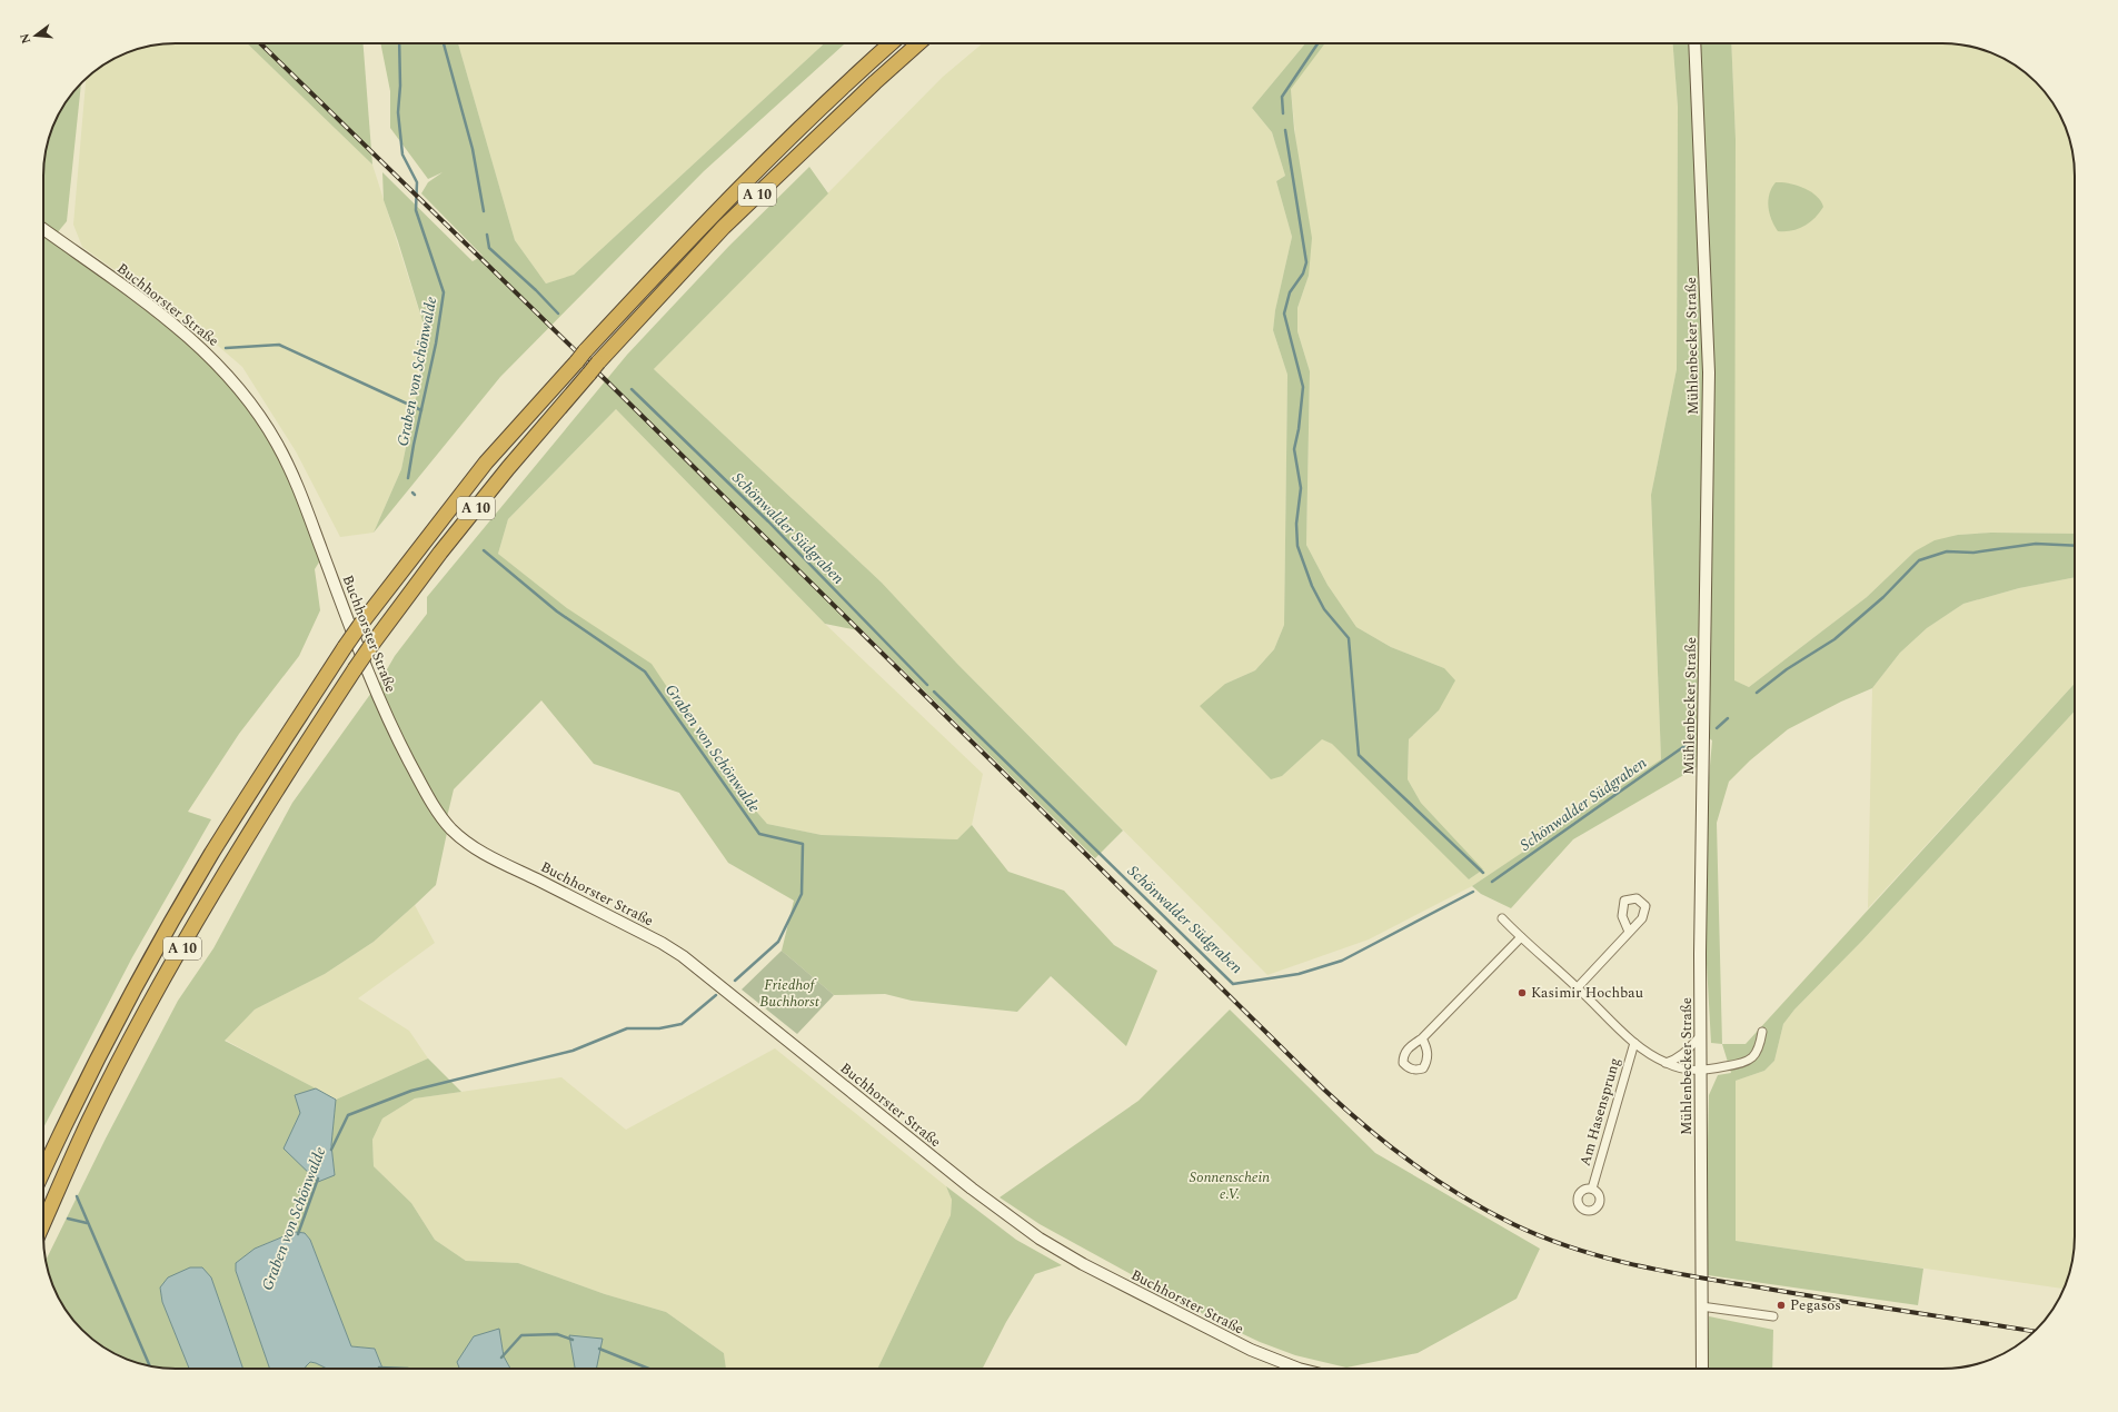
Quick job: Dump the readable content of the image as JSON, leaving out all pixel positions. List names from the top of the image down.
{
  "streets": {
    "highway": ["A 10"],
    "main road": ["Buchhorster Straße", "Mühlenbecker Straße"],
    "street": ["Am Hasensprung"]
  },
  "crossings": [
    ["Mühlenbecker Straße", "Am Hasensprung"]
  ],
  "water": ["Graben von Schönwalde", "Schönwalder Südgraben"],
  "parks": ["Friedhof Buchhorst", "Sonnenschein e.V."],
  "places": ["Kasimir Hochbau", "Pegasos"],
  "north": "left"
}
